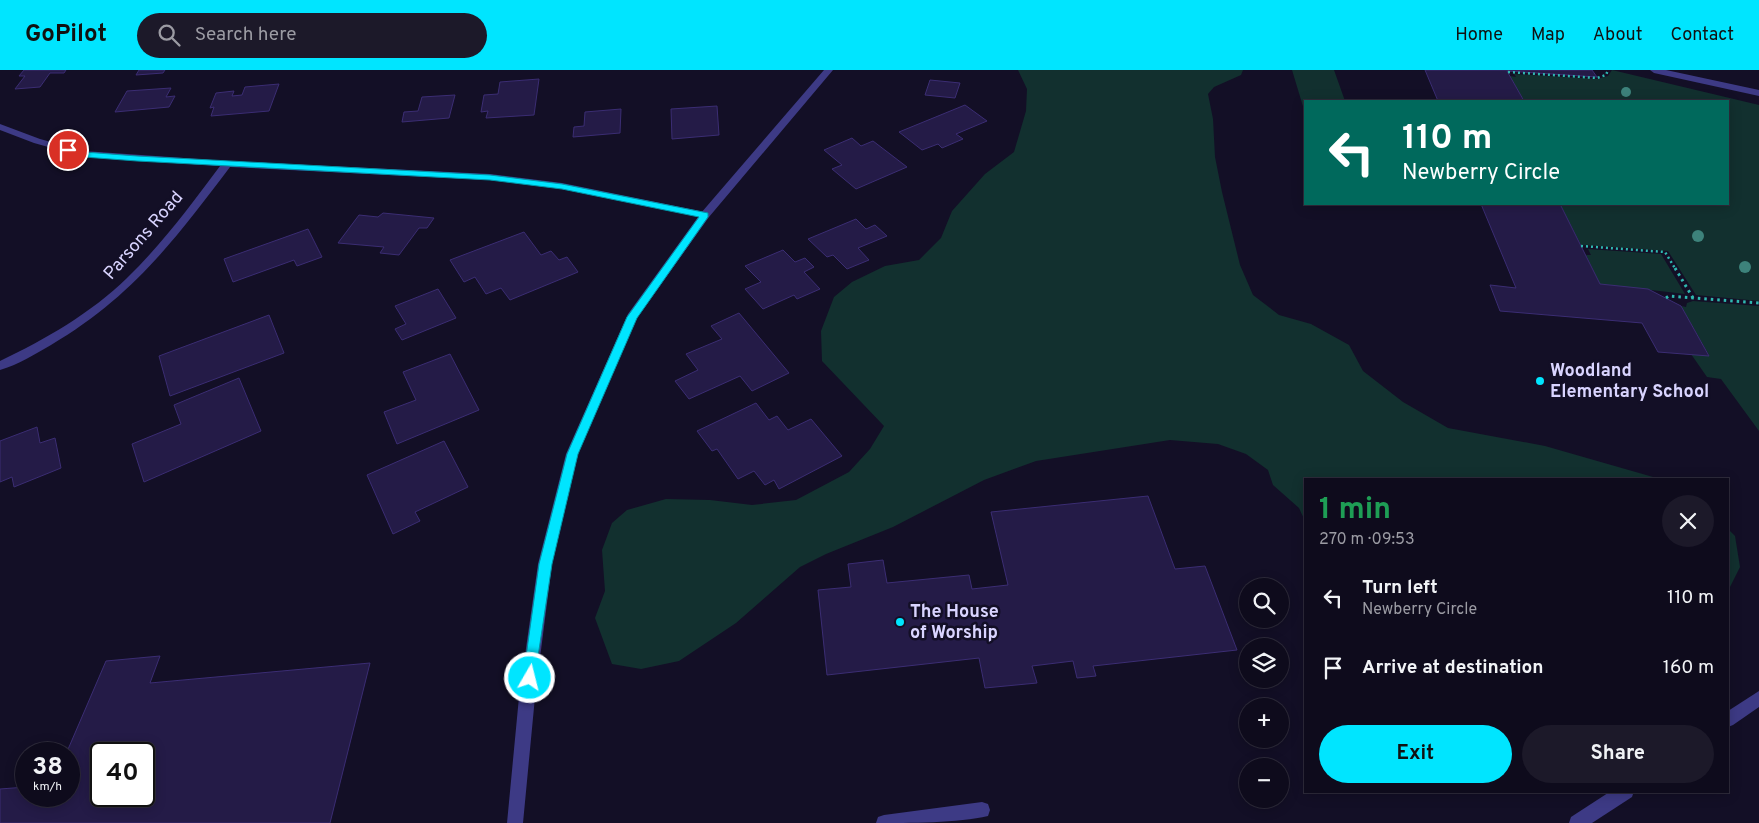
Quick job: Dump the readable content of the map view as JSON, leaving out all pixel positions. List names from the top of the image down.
{
  "streets": {
    "street": ["Parsons Road"]
  },
  "places": ["Woodland Elementary School", "The House of Worship"],
  "page": {
    "header": "GoPilot",
    "search": "Search here",
    "nav": [
      "Home",
      "Map",
      "About",
      "Contact"
    ],
    "turn": ["110 m", "Newberry Circle"],
    "heading": ["1 min", "270 m · 09:53"],
    "list": [
      {
        "name": "Turn left",
        "note": "Newberry Circle",
        "value": "110 m"
      },
      {
        "name": "Arrive at destination",
        "value": "160 m"
      }
    ],
    "map_buttons": ["+", "−"],
    "buttons": ["Exit", "Share"],
    "speed": "38 km/h",
    "limit": "40"
  }
}
